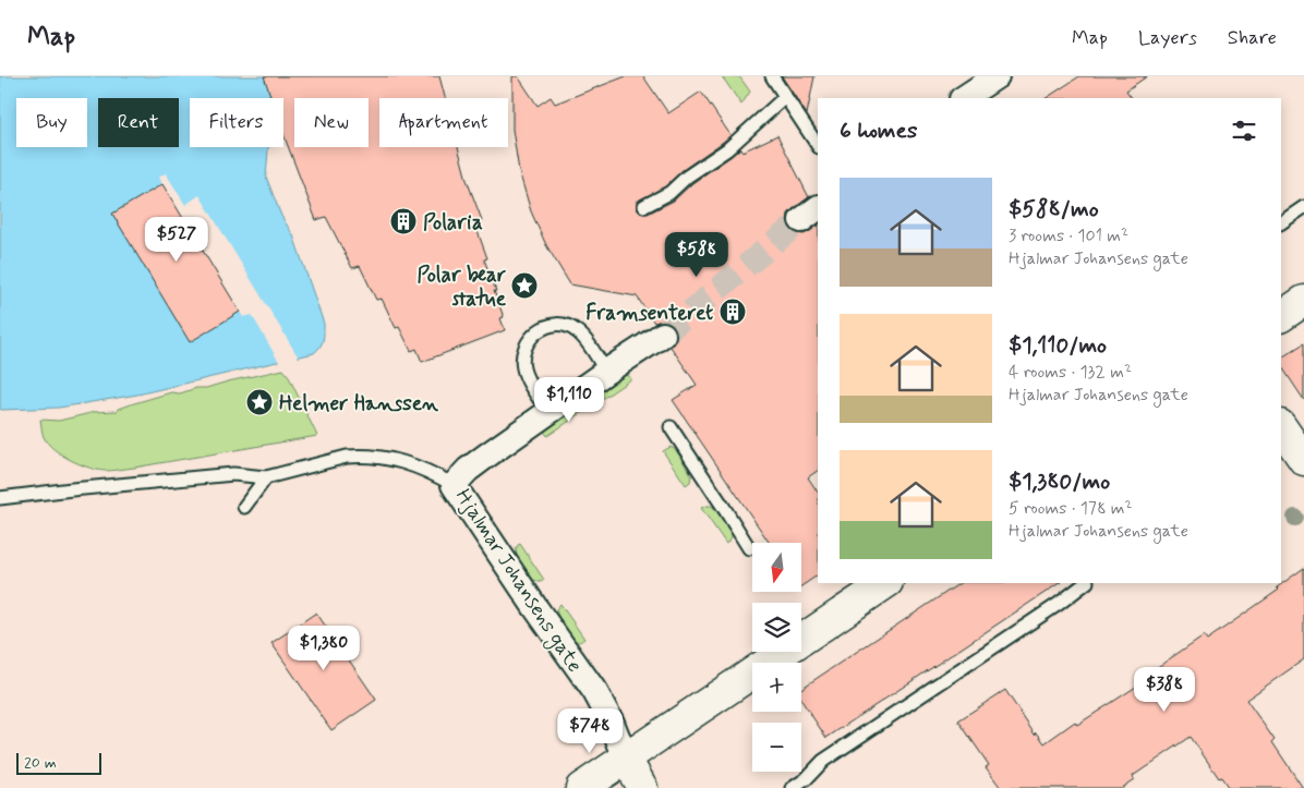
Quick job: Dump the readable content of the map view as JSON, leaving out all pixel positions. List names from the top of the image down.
{
  "streets": {
    "street": ["Hjalmar Johansens gate"]
  },
  "places": {
    "building": ["Polaria", "Framsenteret"],
    "place": ["Polar bear statue", "Helmer Hanssen"]
  },
  "scale_bar": "20 m",
  "north": "bottom",
  "page": {
    "header": "Map",
    "nav": ["Map", "Layers", "Share"],
    "chip": [
      "Buy",
      "Rent",
      "Filters",
      "New",
      "Apartment"
    ],
    "heading": "6 homes",
    "list": [
      {
        "name": "$588/mo",
        "note": "3 rooms · 101 m² · Hjalmar Johansens gate"
      },
      {
        "name": "$1,110/mo",
        "note": "4 rooms · 132 m² · Hjalmar Johansens gate"
      },
      {
        "name": "$1,380/mo",
        "note": "5 rooms · 178 m² · Hjalmar Johansens gate"
      }
    ],
    "price": [
      "$527",
      "$588",
      "$1,110",
      "$1,380",
      "$388",
      "$748"
    ],
    "map_buttons": ["+", "−"],
    "scale": "20 m"
  }
}
